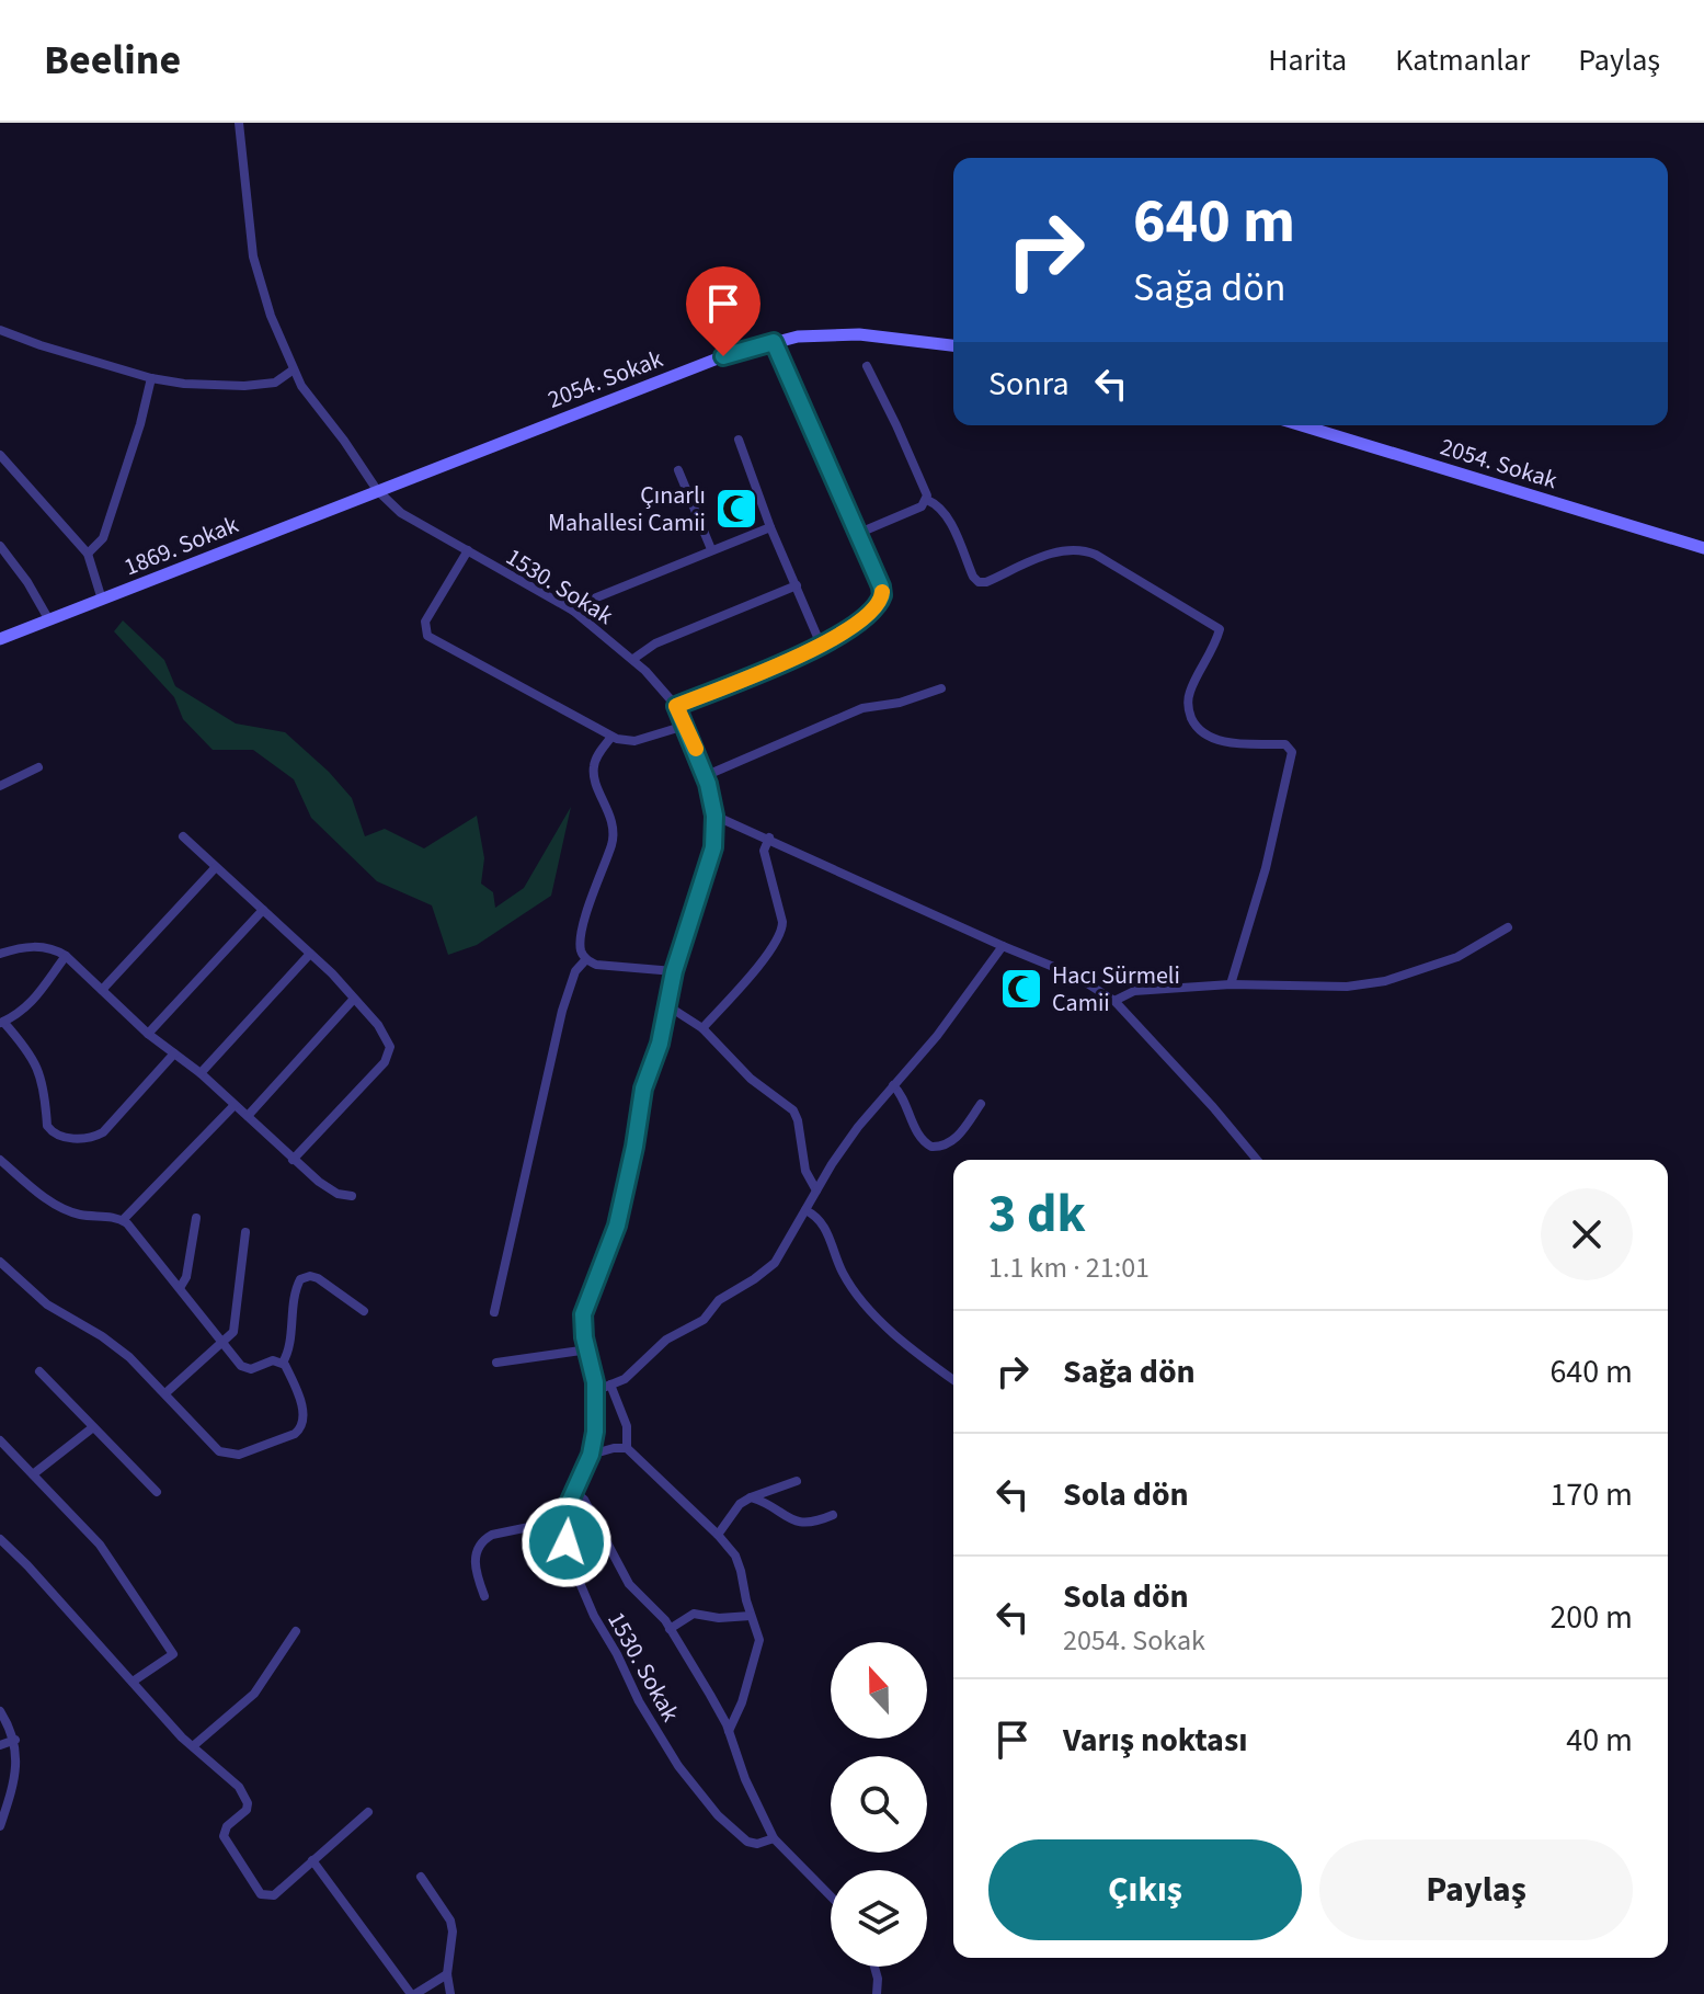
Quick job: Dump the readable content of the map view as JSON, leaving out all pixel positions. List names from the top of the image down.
{
  "streets": {
    "main road": ["2054. Sokak", "1869. Sokak"],
    "street": ["1530. Sokak"]
  },
  "crossings": [
    ["2054. Sokak", "1869. Sokak"],
    ["2054. Sokak", "1530. Sokak"],
    ["1869. Sokak", "1530. Sokak"]
  ],
  "places": {
    "mosque": ["Çınarlı Mahallesi Camii", "Hacı Sürmeli Camii"]
  },
  "north": "top",
  "page": {
    "header": "Beeline",
    "nav": ["Harita", "Katmanlar", "Paylaş"],
    "turn": ["640 m", "Sağa dön"],
    "then": "Sonra",
    "heading": ["3 dk", "1.1 km · 21:01"],
    "list": [
      {
        "name": "Sağa dön",
        "value": "640 m"
      },
      {
        "name": "Sola dön",
        "value": "170 m"
      },
      {
        "name": "Sola dön",
        "note": "2054. Sokak",
        "value": "200 m"
      },
      {
        "name": "Varış noktası",
        "value": "40 m"
      }
    ],
    "buttons": ["Çıkış", "Paylaş"]
  }
}
